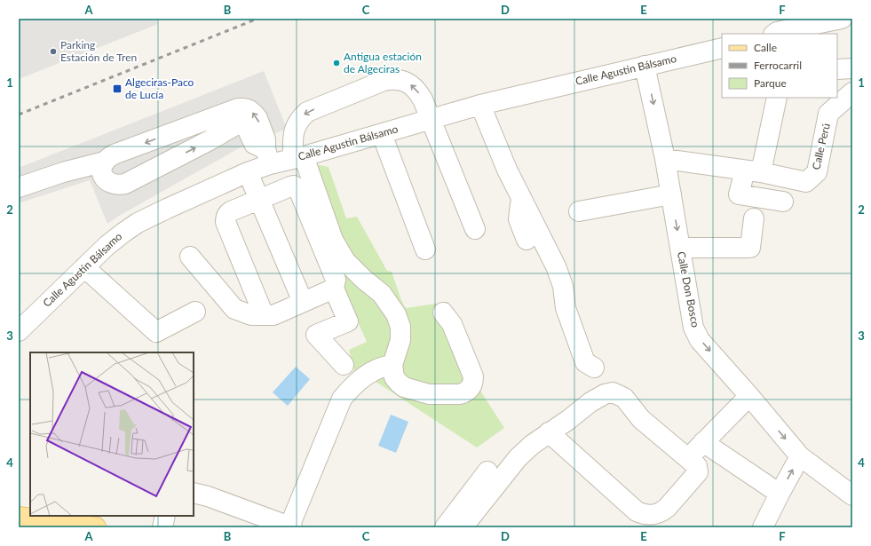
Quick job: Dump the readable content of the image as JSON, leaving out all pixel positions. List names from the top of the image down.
{
  "streets": {
    "street": ["Calle Agustin Bálsamo", "Calle Perú", "Calle Don Bosco"]
  },
  "crossings": [
    ["Calle Agustin Bálsamo", "Calle Don Bosco"],
    ["Calle Perú", "Calle Don Bosco"]
  ],
  "places": {
    "other": ["Parking Estación de Tren", "Antigua estación de Algeciras"],
    "transit": ["Algeciras-Paco de Lucía"]
  },
  "legend": ["Calle", "Ferrocarril", "Parque"],
  "grid": {
    "columns": [
      "A",
      "B",
      "C",
      "D",
      "E",
      "F"
    ],
    "rows": [
      "1",
      "2",
      "3",
      "4"
    ]
  }
}
